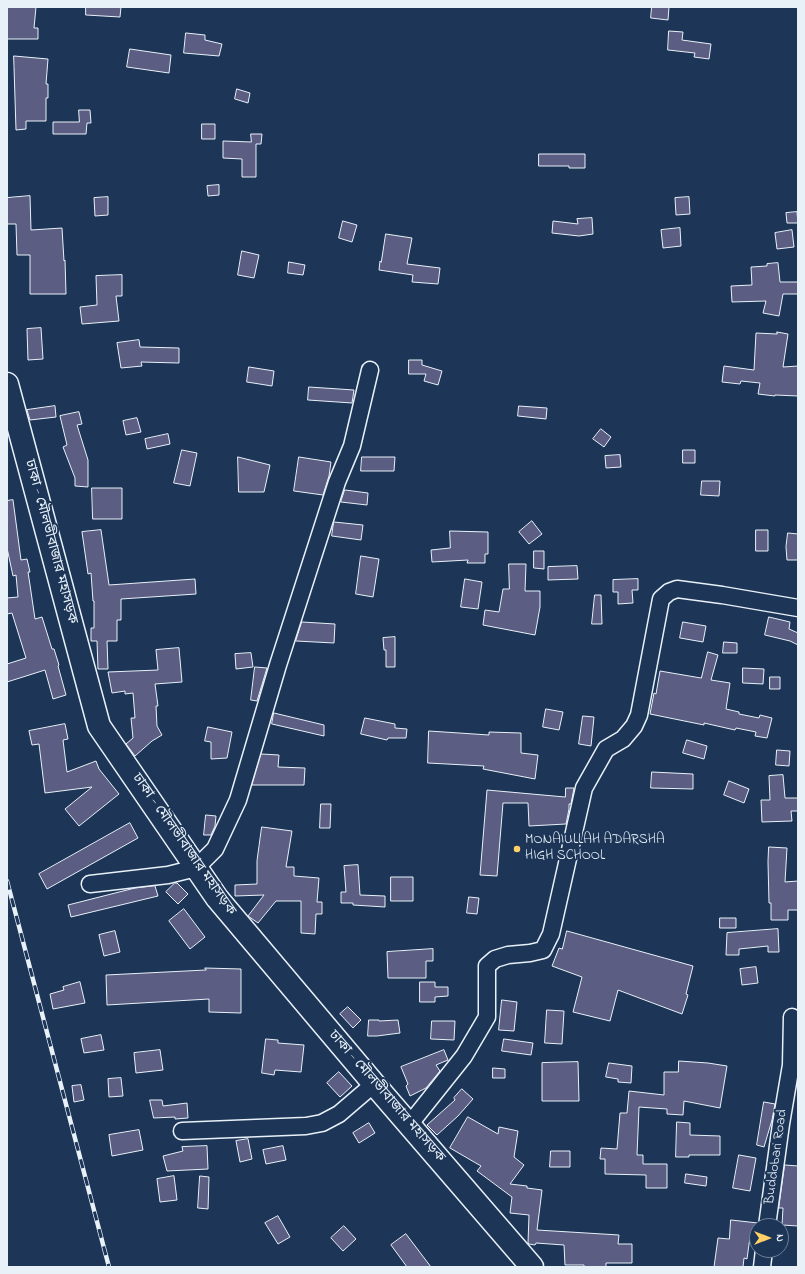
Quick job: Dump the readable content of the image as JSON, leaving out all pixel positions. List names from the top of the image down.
{
  "streets": {
    "highway": ["ঢাকা - মৌলভীবাজার মহাসড়ক"],
    "street": ["Buddobari Road"]
  },
  "places": ["MONAIULLAH ADARSHA HIGH SCHOOL"],
  "north": "right"
}
